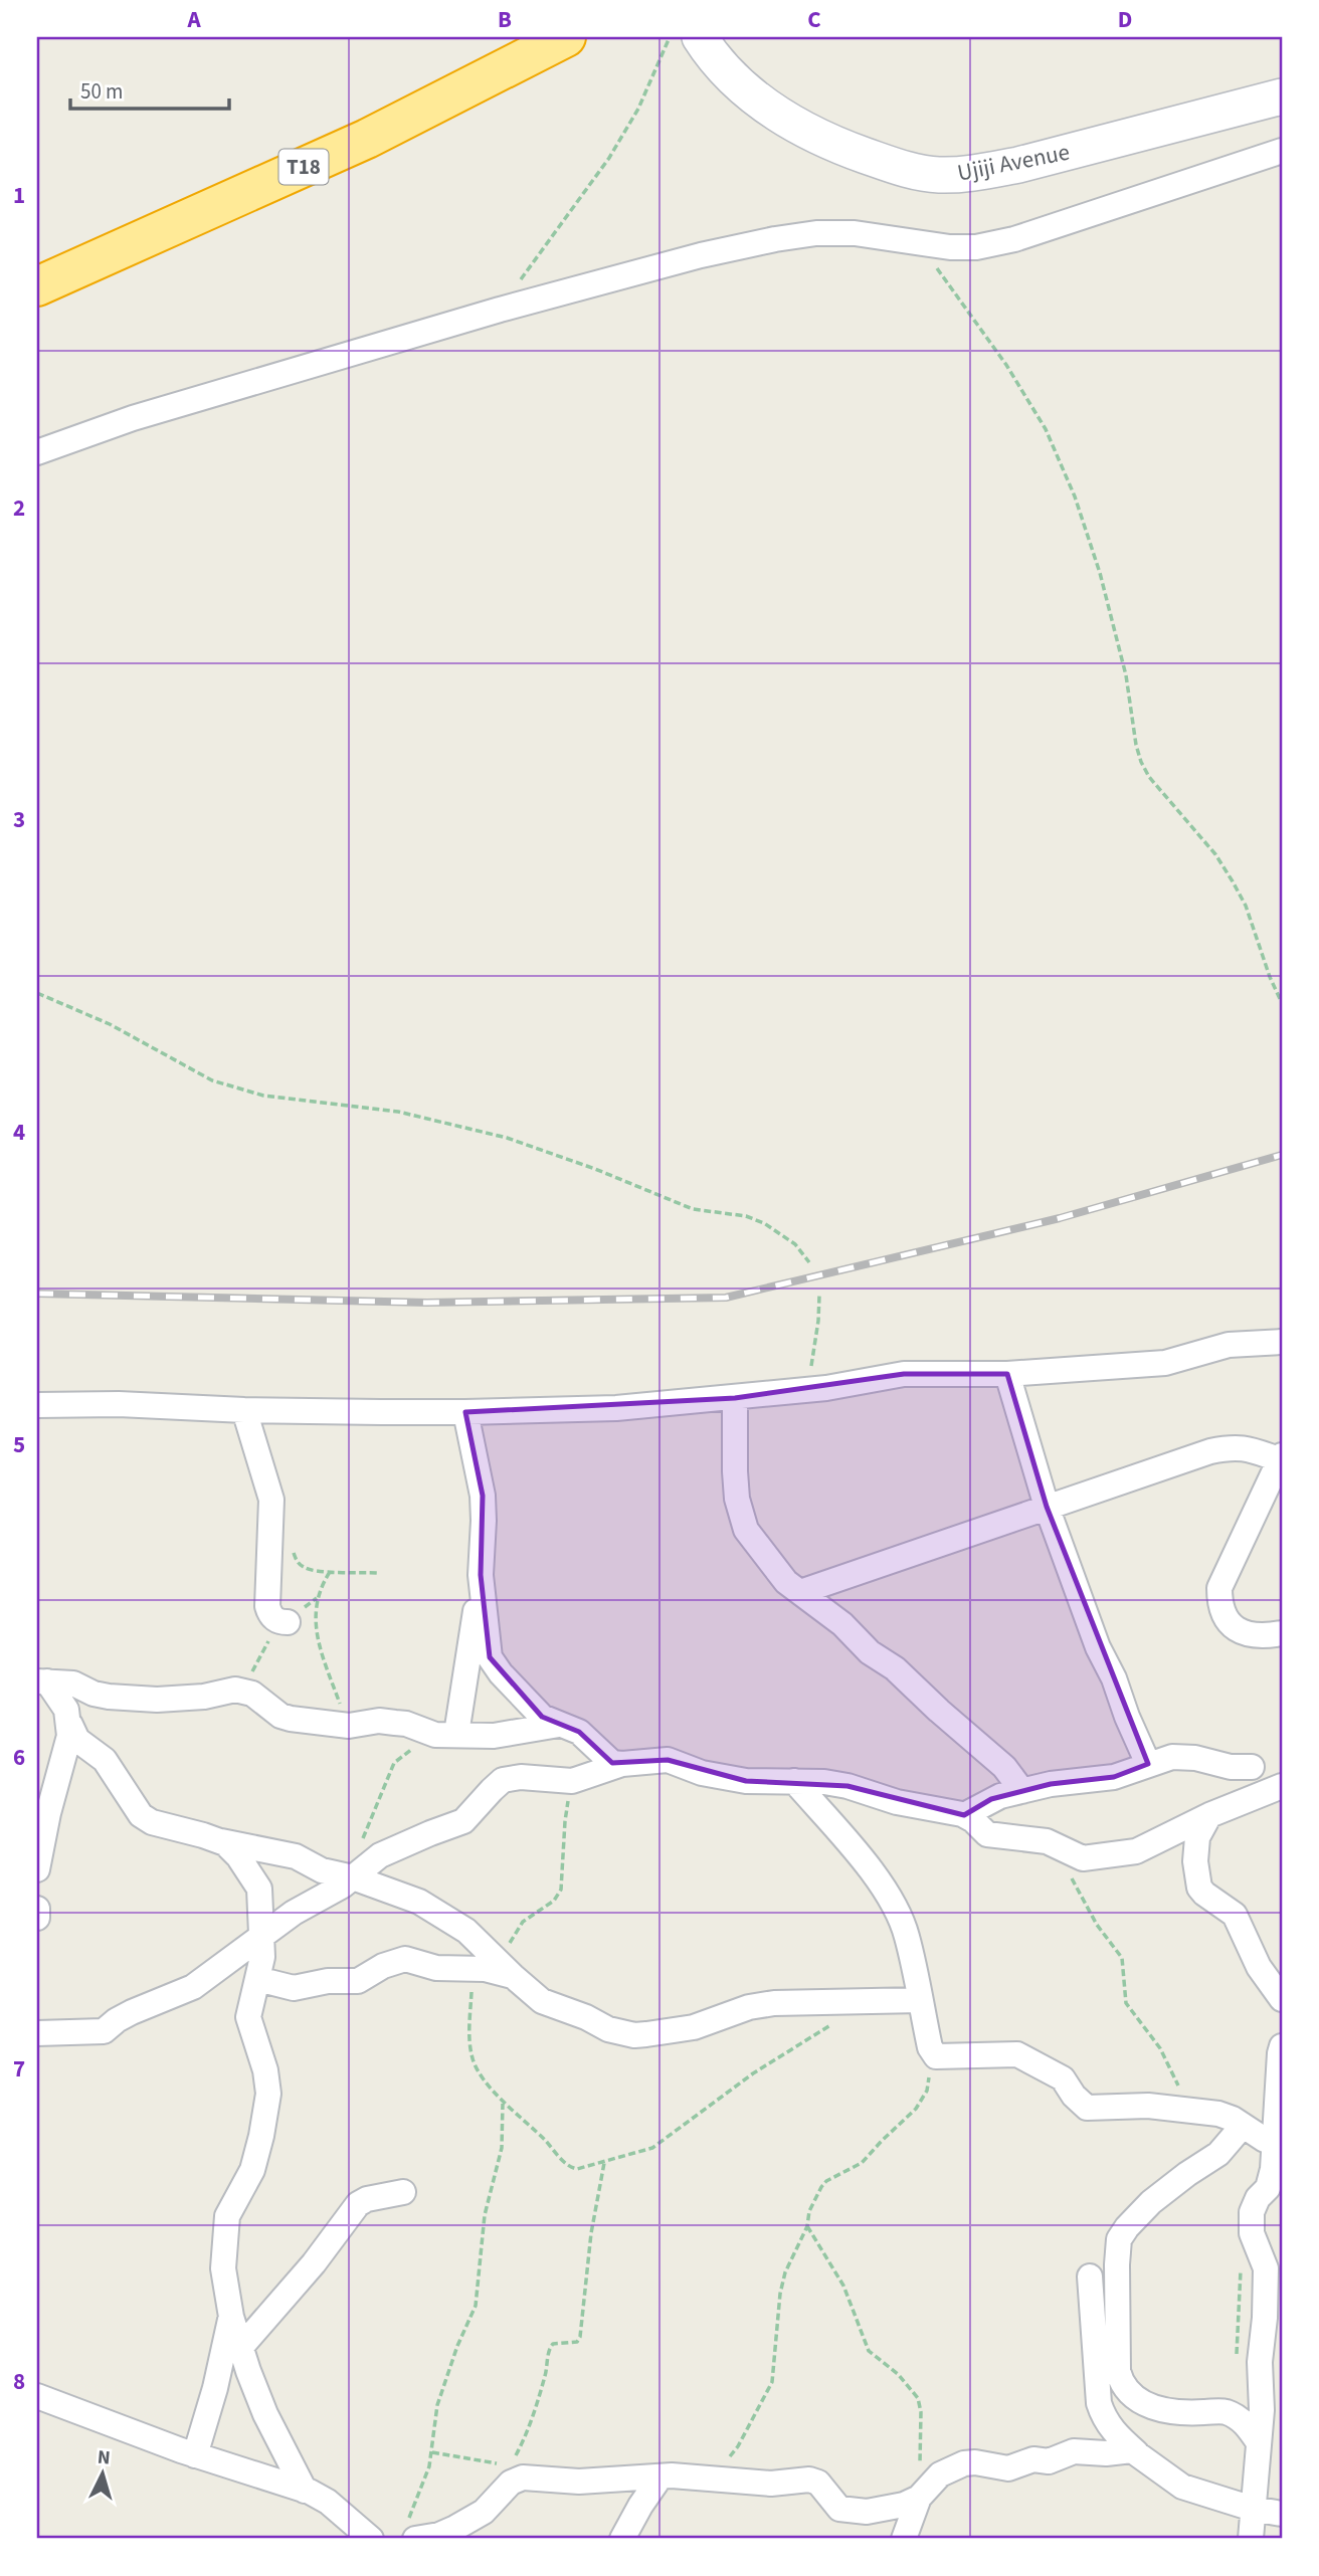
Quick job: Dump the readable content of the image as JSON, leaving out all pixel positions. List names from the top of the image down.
{
  "streets": {
    "highway": ["T18"],
    "main road": ["Ujiji Avenue"]
  },
  "scale_bar": "50 m",
  "north": "top",
  "grid": {
    "columns": [
      "A",
      "B",
      "C",
      "D"
    ],
    "rows": [
      "1",
      "2",
      "3",
      "4",
      "5",
      "6",
      "7",
      "8"
    ]
  }
}
